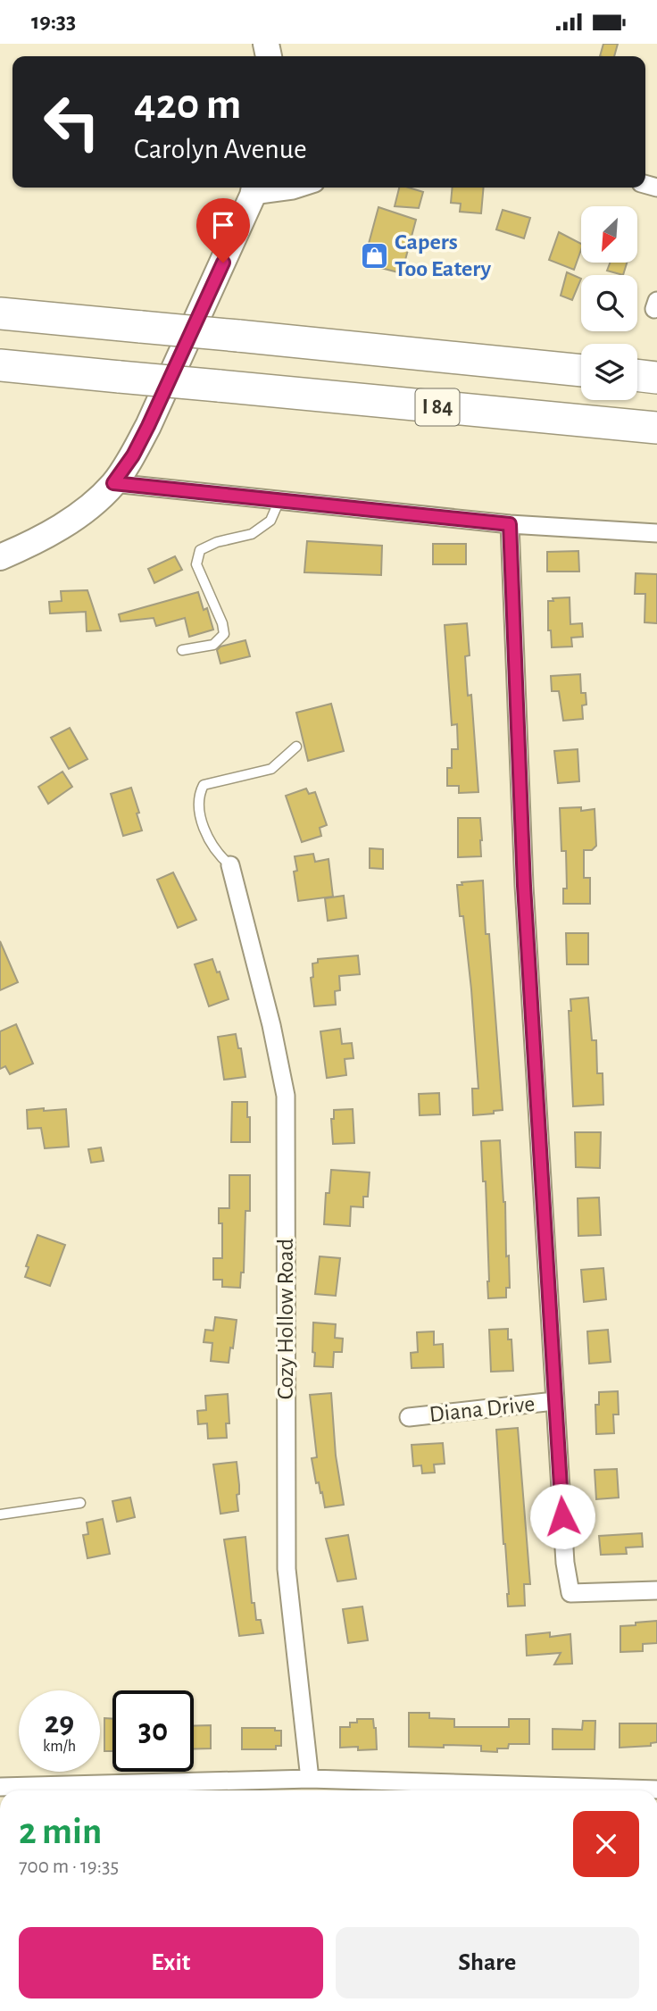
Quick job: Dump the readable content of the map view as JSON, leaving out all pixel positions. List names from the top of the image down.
{
  "streets": {
    "highway": ["I 84"],
    "street": ["Cozy Hollow Road", "Diana Drive"]
  },
  "places": {
    "shop": ["Capers Too Eatery"]
  },
  "north": "bottom left",
  "page": {
    "status": "19:33",
    "turn": ["420 m", "Carolyn Avenue"],
    "speed": "29 km/h",
    "limit": "30",
    "heading": ["2 min", "700 m · 19:35"],
    "buttons": ["Exit", "Share"]
  }
}
